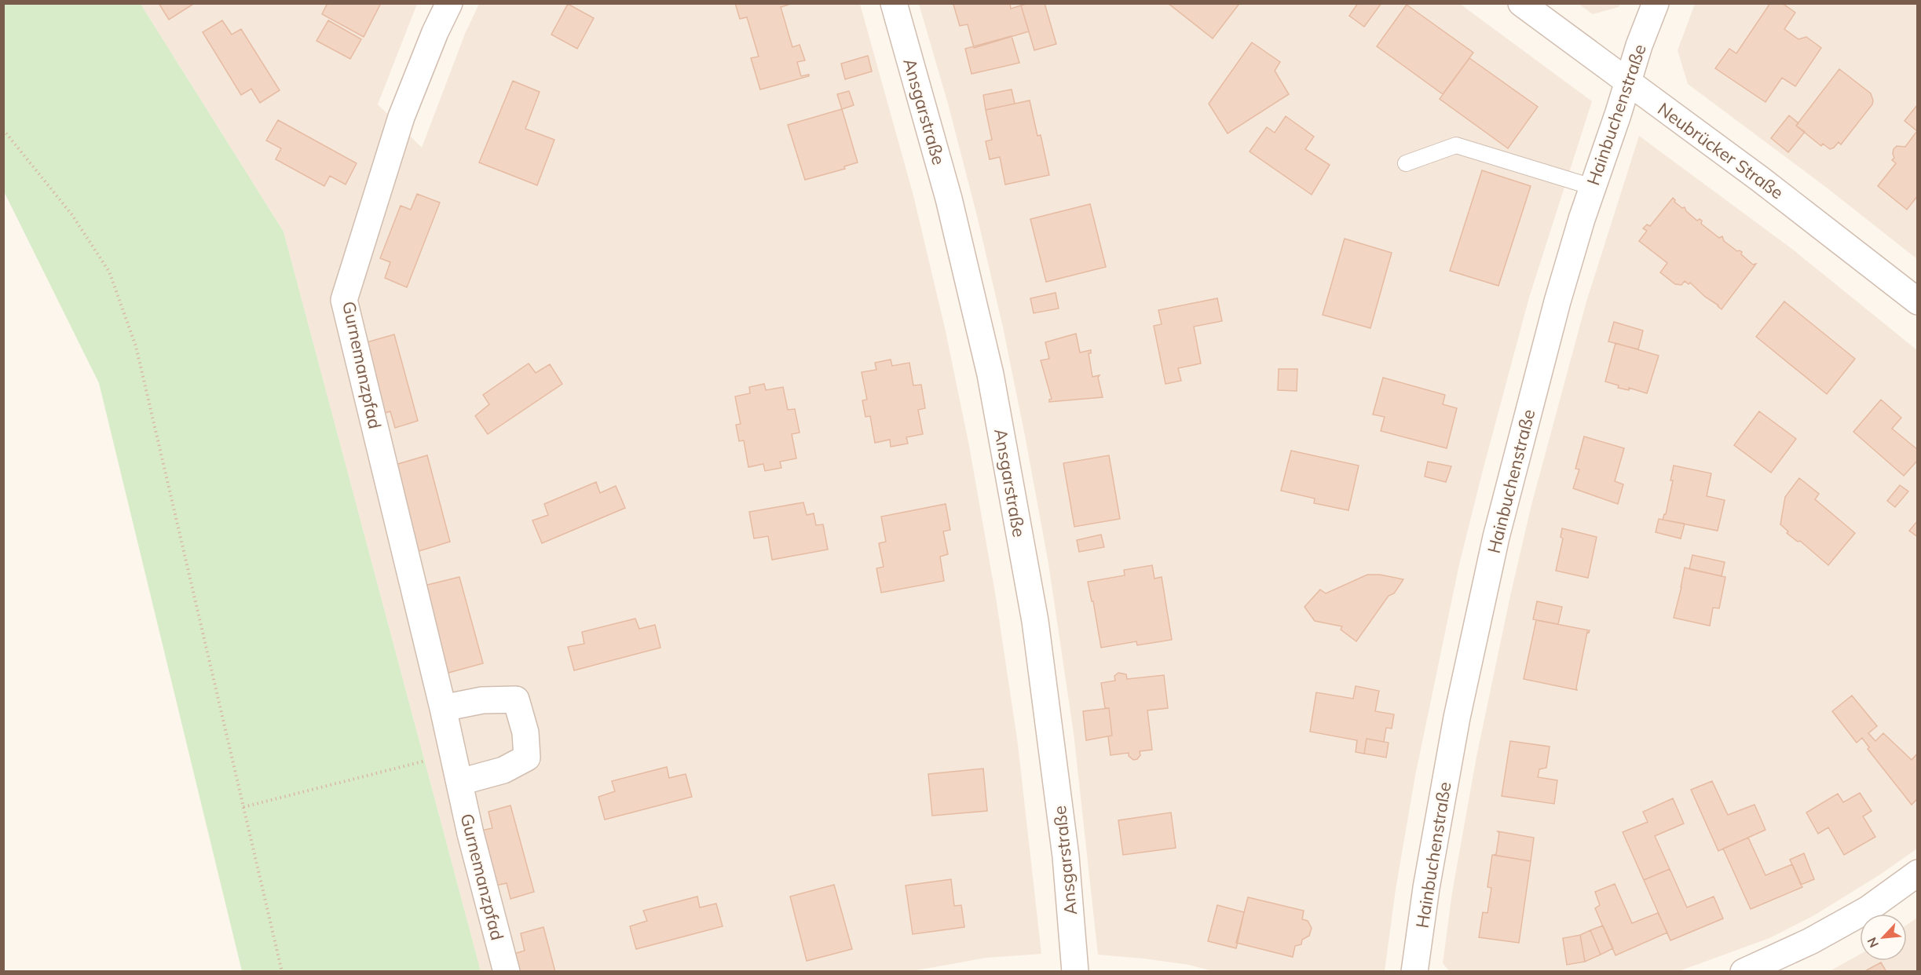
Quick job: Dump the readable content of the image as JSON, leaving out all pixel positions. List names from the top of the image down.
{
  "streets": {
    "street": [
      "Ansgarstraße",
      "Hainbuchenstraße",
      "Neubrücker Straße",
      "Gurnemanzpfad"
    ]
  },
  "crossings": [
    ["Hainbuchenstraße", "Neubrücker Straße"]
  ],
  "north": "bottom left"
}
